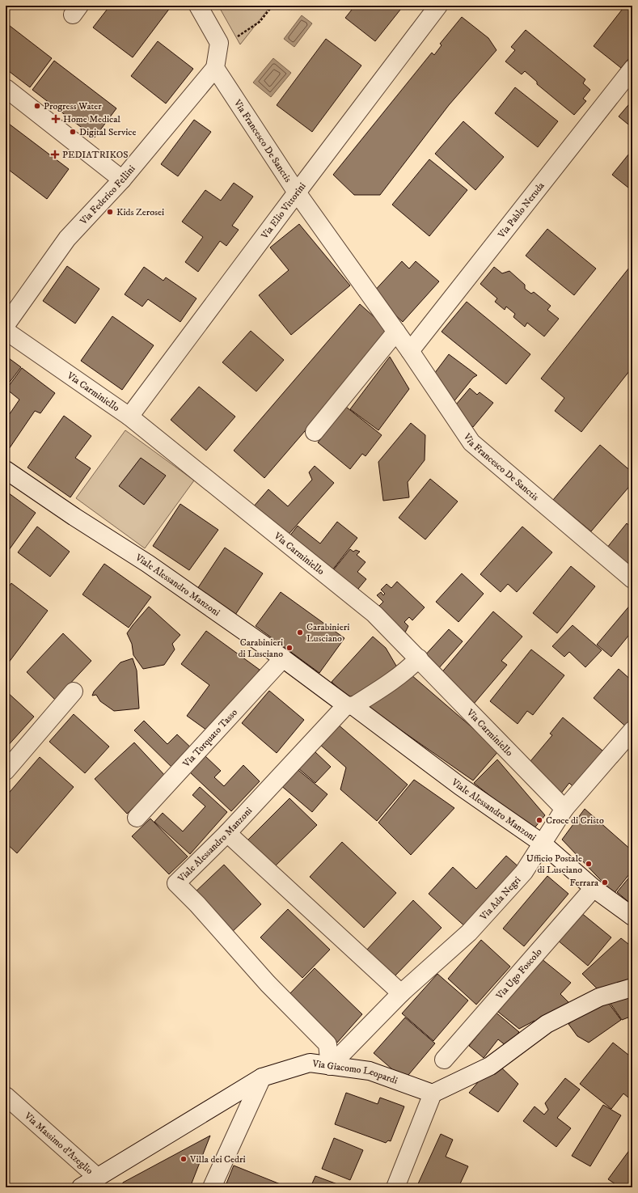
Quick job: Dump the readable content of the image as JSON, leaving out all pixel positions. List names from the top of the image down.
{
  "streets": {
    "street": [
      "Via Francesco De Sanctis",
      "Via Federico Fellini",
      "Via Pablo Neruda",
      "Via Elio Vittorini",
      "Via Carminiello",
      "Viale Alessandro Manzoni",
      "Via Torquato Tasso",
      "Via Ada Negri",
      "Via Ugo Foscolo",
      "Via Giacomo Leopardi",
      "Via Massimo d'Azeglio"
    ]
  },
  "crossings": [
    ["Via Francesco De Sanctis", "Via Federico Fellini"],
    ["Via Francesco De Sanctis", "Via Pablo Neruda"],
    ["Via Francesco De Sanctis", "Via Elio Vittorini"],
    ["Via Elio Vittorini", "Via Carminiello"],
    ["Via Carminiello", "Viale Alessandro Manzoni"],
    ["Via Carminiello", "Via Ada Negri"],
    ["Viale Alessandro Manzoni", "Via Torquato Tasso"],
    ["Viale Alessandro Manzoni", "Via Ada Negri"],
    ["Viale Alessandro Manzoni", "Via Ugo Foscolo"],
    ["Viale Alessandro Manzoni", "Via Giacomo Leopardi"],
    ["Via Ada Negri", "Via Giacomo Leopardi"],
    ["Via Giacomo Leopardi", "Via Massimo d'Azeglio"]
  ],
  "places": {
    "other": [
      "Progress Water",
      "Digital Service",
      "Kids Zerosei",
      "Carabinieri Lusciano",
      "Carabinieri di Lusciano",
      "Croce di Cristo",
      "Ufficio Postale di Lusciano",
      "Ferrara",
      "Villa dei Cedri"
    ],
    "health": ["Home Medical", "PEDIATRIKOS"]
  }
}
